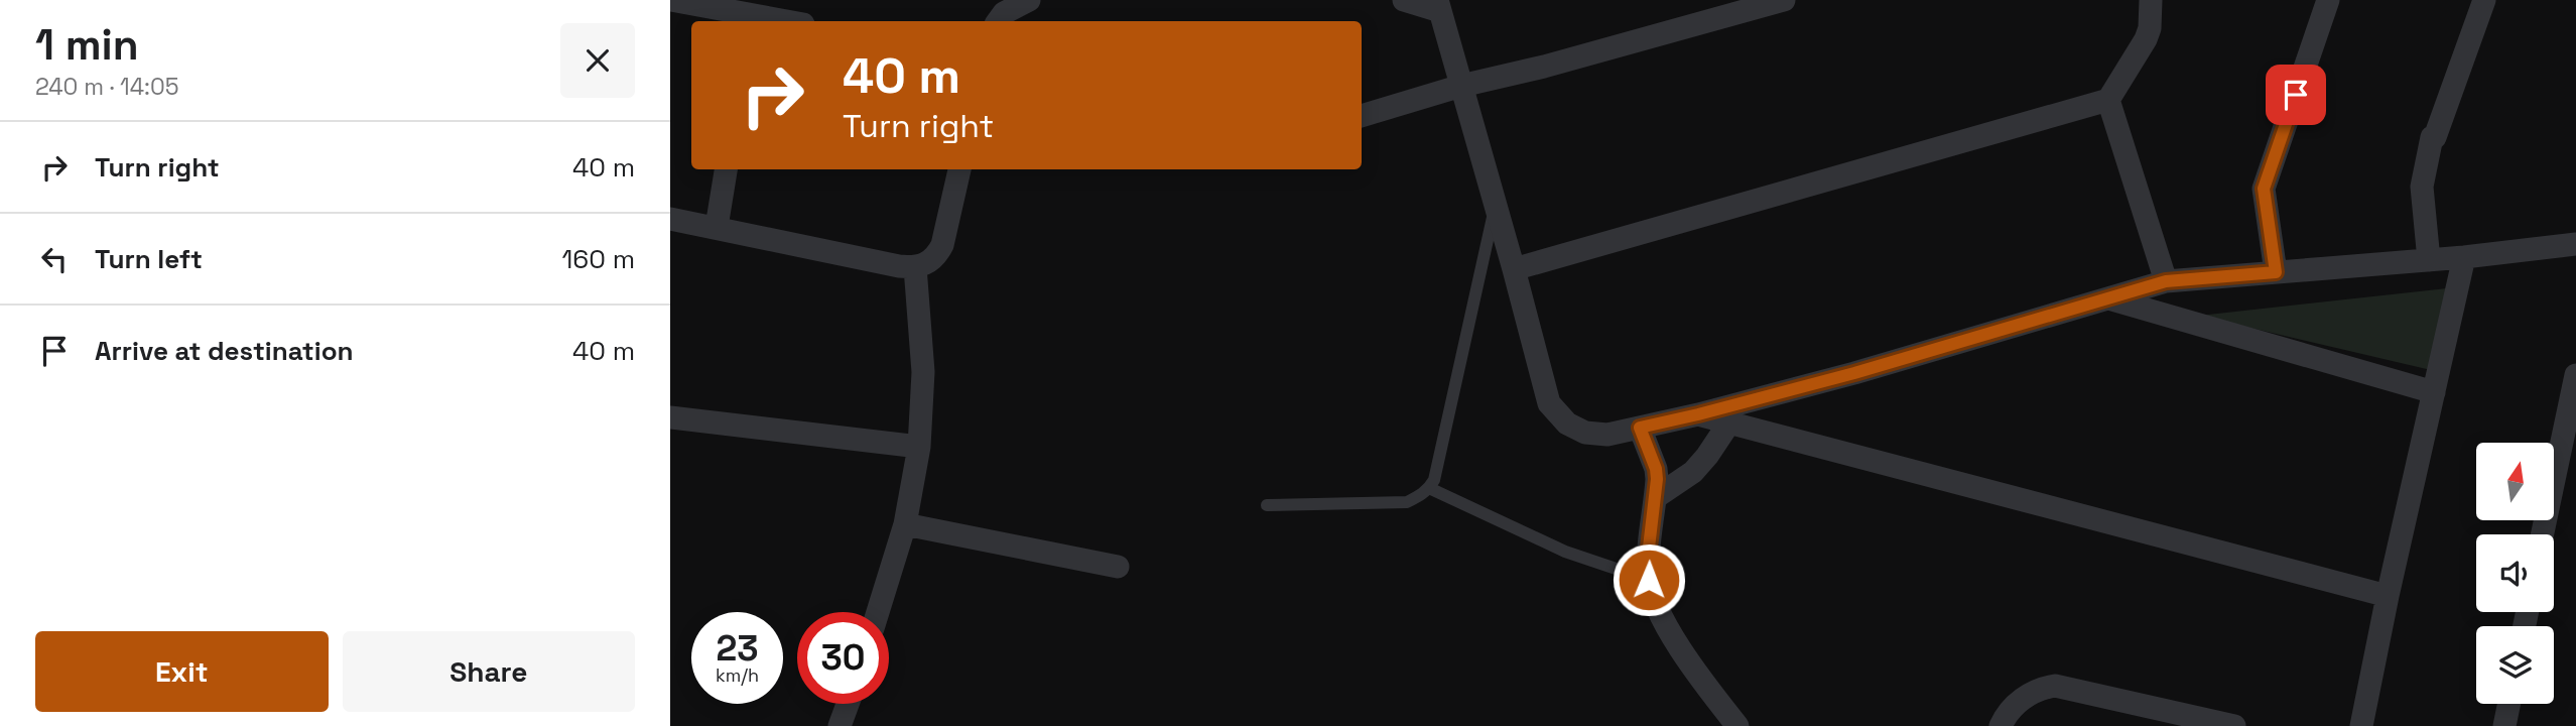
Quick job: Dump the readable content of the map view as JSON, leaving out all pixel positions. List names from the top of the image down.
{
  "north": "top",
  "page": {
    "heading": ["1 min", "240 m · 14:05"],
    "turn": ["40 m", "Turn right"],
    "list": [
      {
        "name": "Turn right",
        "value": "40 m"
      },
      {
        "name": "Turn left",
        "value": "160 m"
      },
      {
        "name": "Arrive at destination",
        "value": "40 m"
      }
    ],
    "speed": "23 km/h",
    "limit": "30",
    "buttons": ["Exit", "Share"]
  }
}
